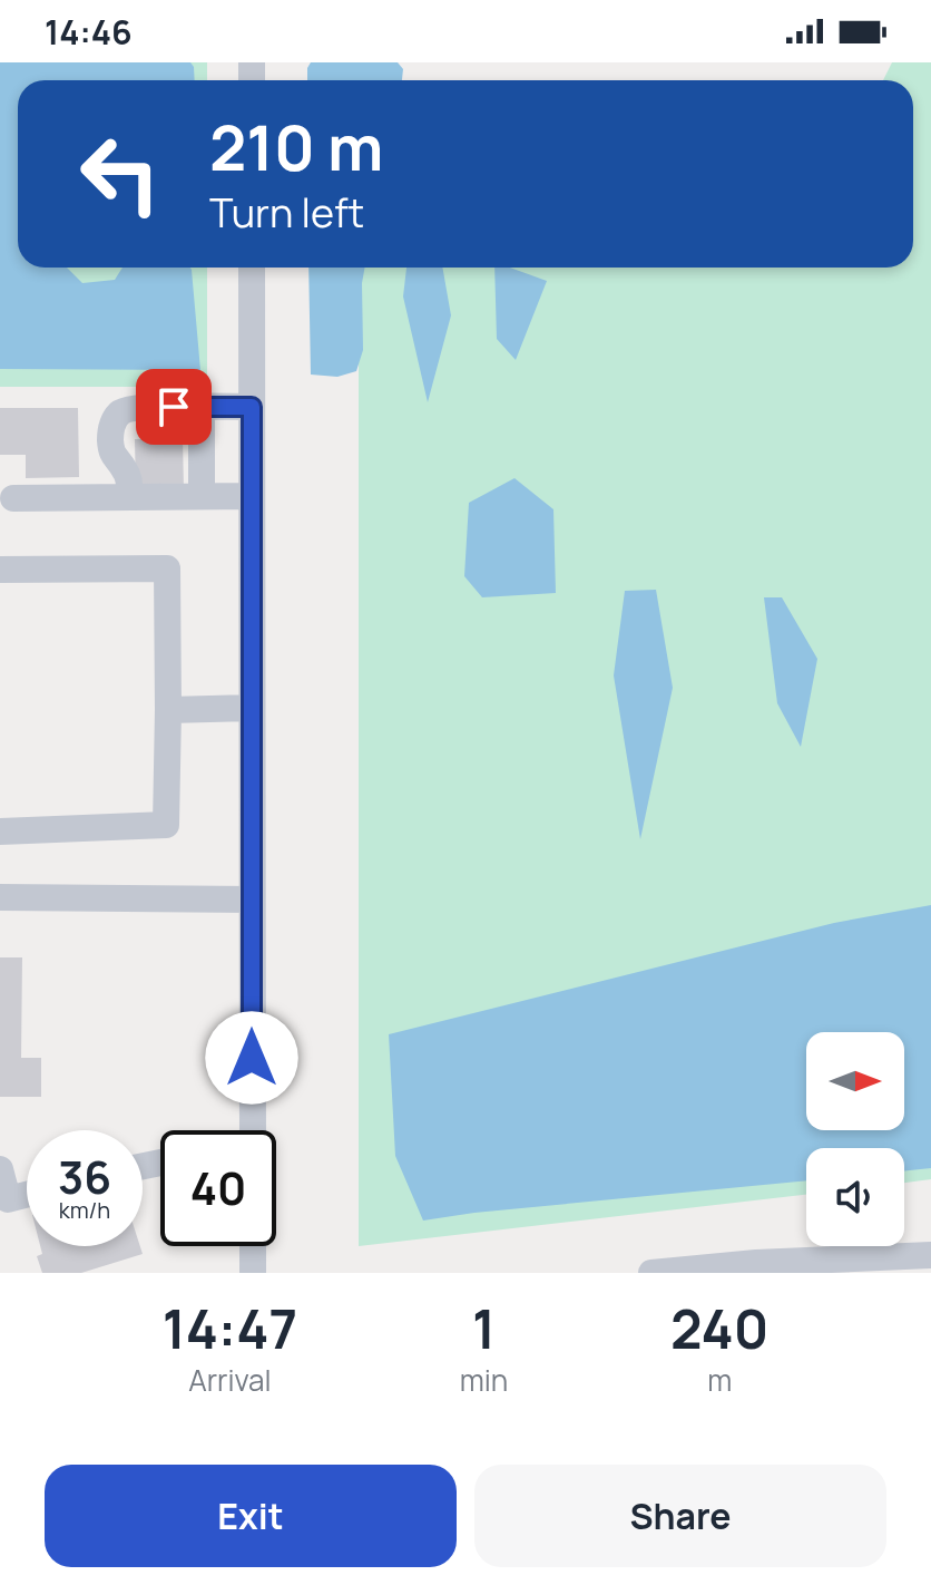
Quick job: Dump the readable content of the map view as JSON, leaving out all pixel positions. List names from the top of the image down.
{
  "north": "right",
  "page": {
    "status": "14:46",
    "turn": ["210 m", "Turn left"],
    "speed": "36 km/h",
    "limit": "40",
    "eta": [
      "14:47",
      "Arrival",
      "1",
      "min",
      "240",
      "m"
    ],
    "buttons": ["Exit", "Share"]
  }
}
